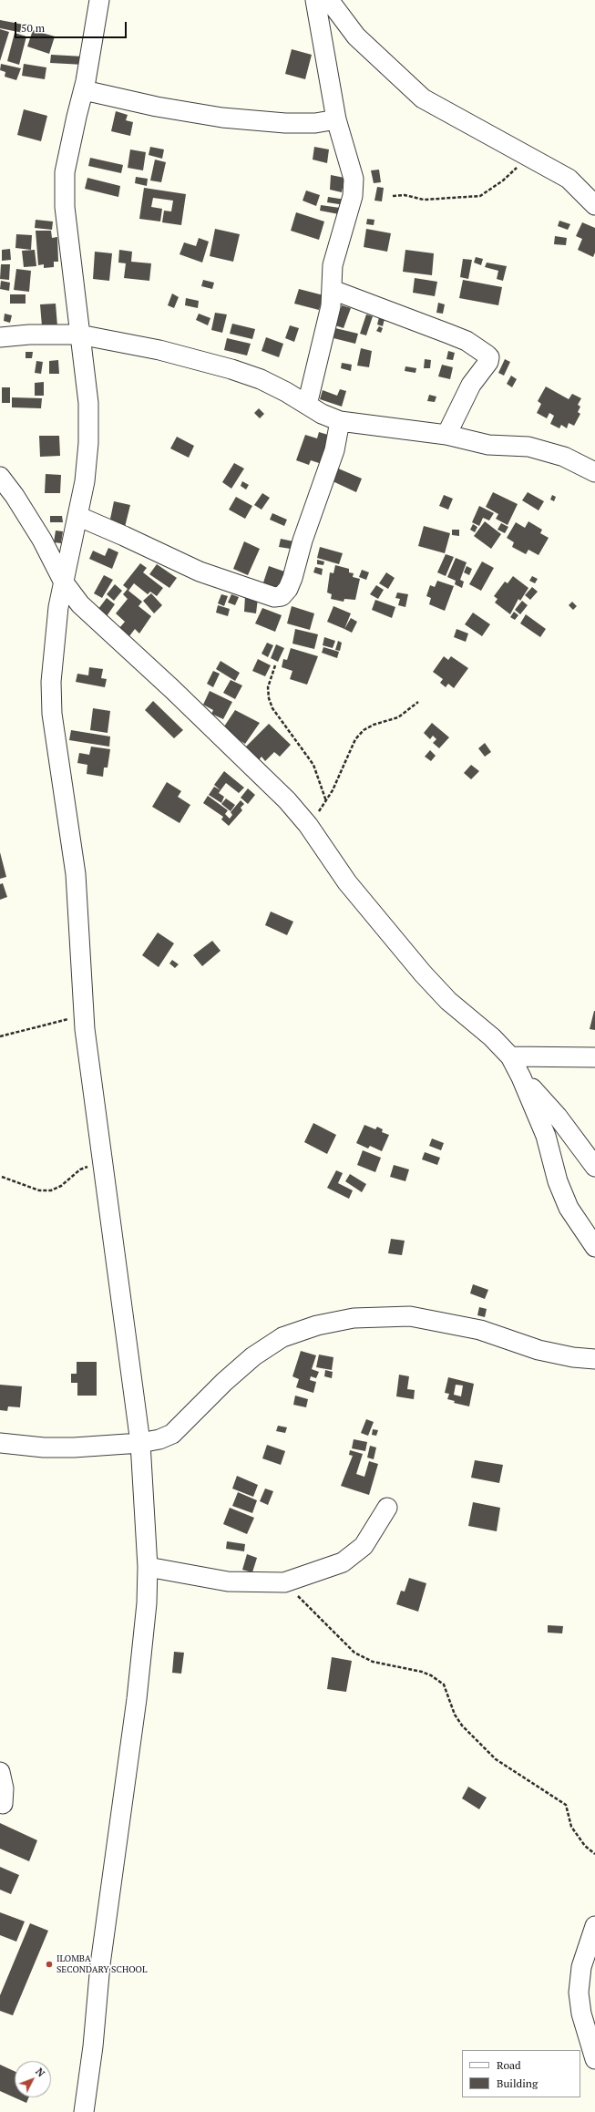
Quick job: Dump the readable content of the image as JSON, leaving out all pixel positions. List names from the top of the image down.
{
  "places": ["ILOMBA SECONDARY SCHOOL"],
  "legend": ["Road", "Building"],
  "scale_bar": "50 m",
  "north": "top right"
}
